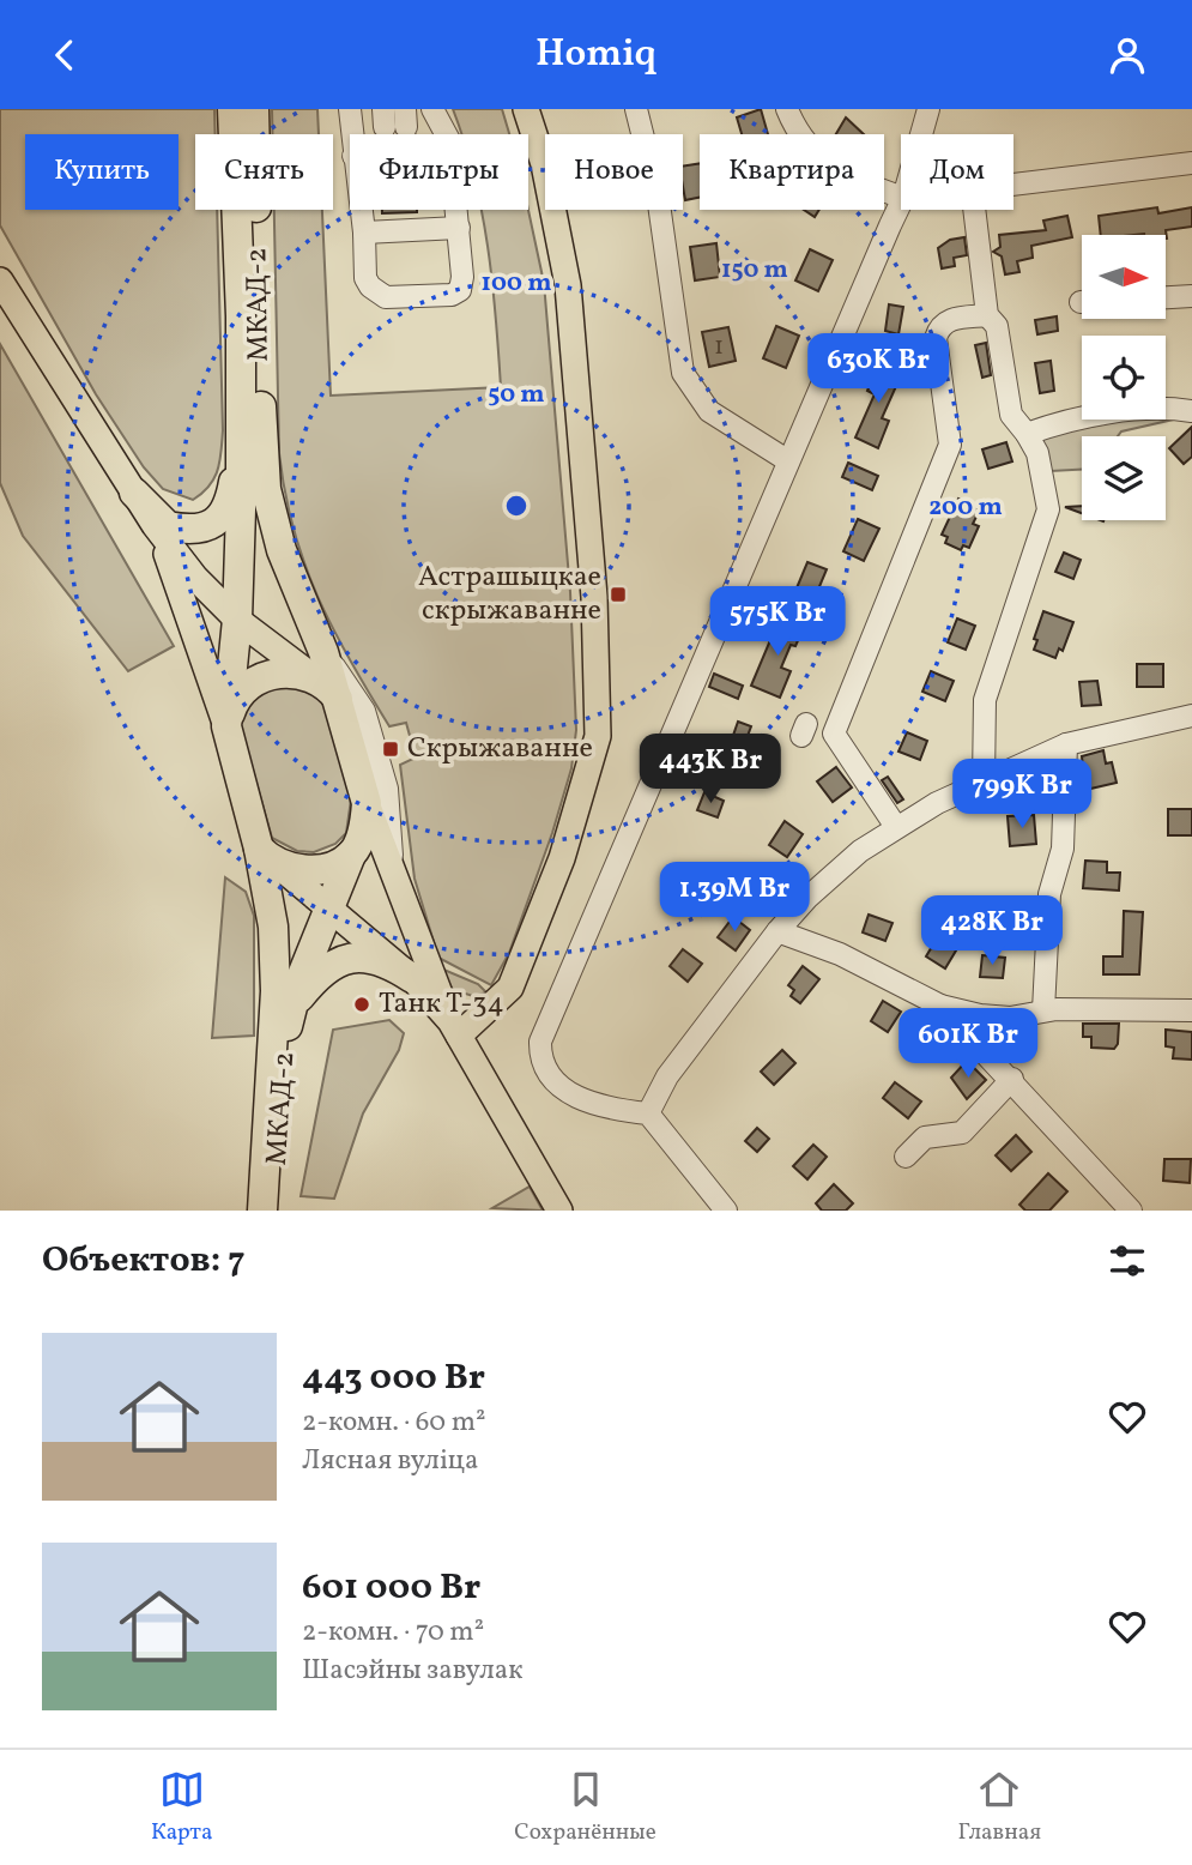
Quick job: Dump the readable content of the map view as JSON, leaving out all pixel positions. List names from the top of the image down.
{
  "streets": {
    "highway": ["МКАД-2"]
  },
  "places": {
    "transit": ["Астрашыцкае скрыжаванне", "Скрыжаванне"],
    "other": ["Танк Т-34"]
  },
  "house_numbers": ["1"],
  "north": "right",
  "page": {
    "header": "Homiq",
    "chip": [
      "Купить",
      "Снять",
      "Фильтры",
      "Новое",
      "Квартира",
      "Дом"
    ],
    "price": [
      "630K Br",
      "575K Br",
      "443K Br",
      "799K Br",
      "1.39M Br",
      "428K Br",
      "601K Br"
    ],
    "heading": "Объектов: 7",
    "list": [
      {
        "name": "443 000 Br",
        "note": "2-комн. · 60 m² · Лясная вуліца"
      },
      {
        "name": "601 000 Br",
        "note": "2-комн. · 70 m² · Шасэйны завулак"
      }
    ],
    "tabs": ["Карта", "Сохранённые", "Главная"]
  },
  "rings": [
    "150 m",
    "100 m",
    "50 m",
    "200 m"
  ]
}
